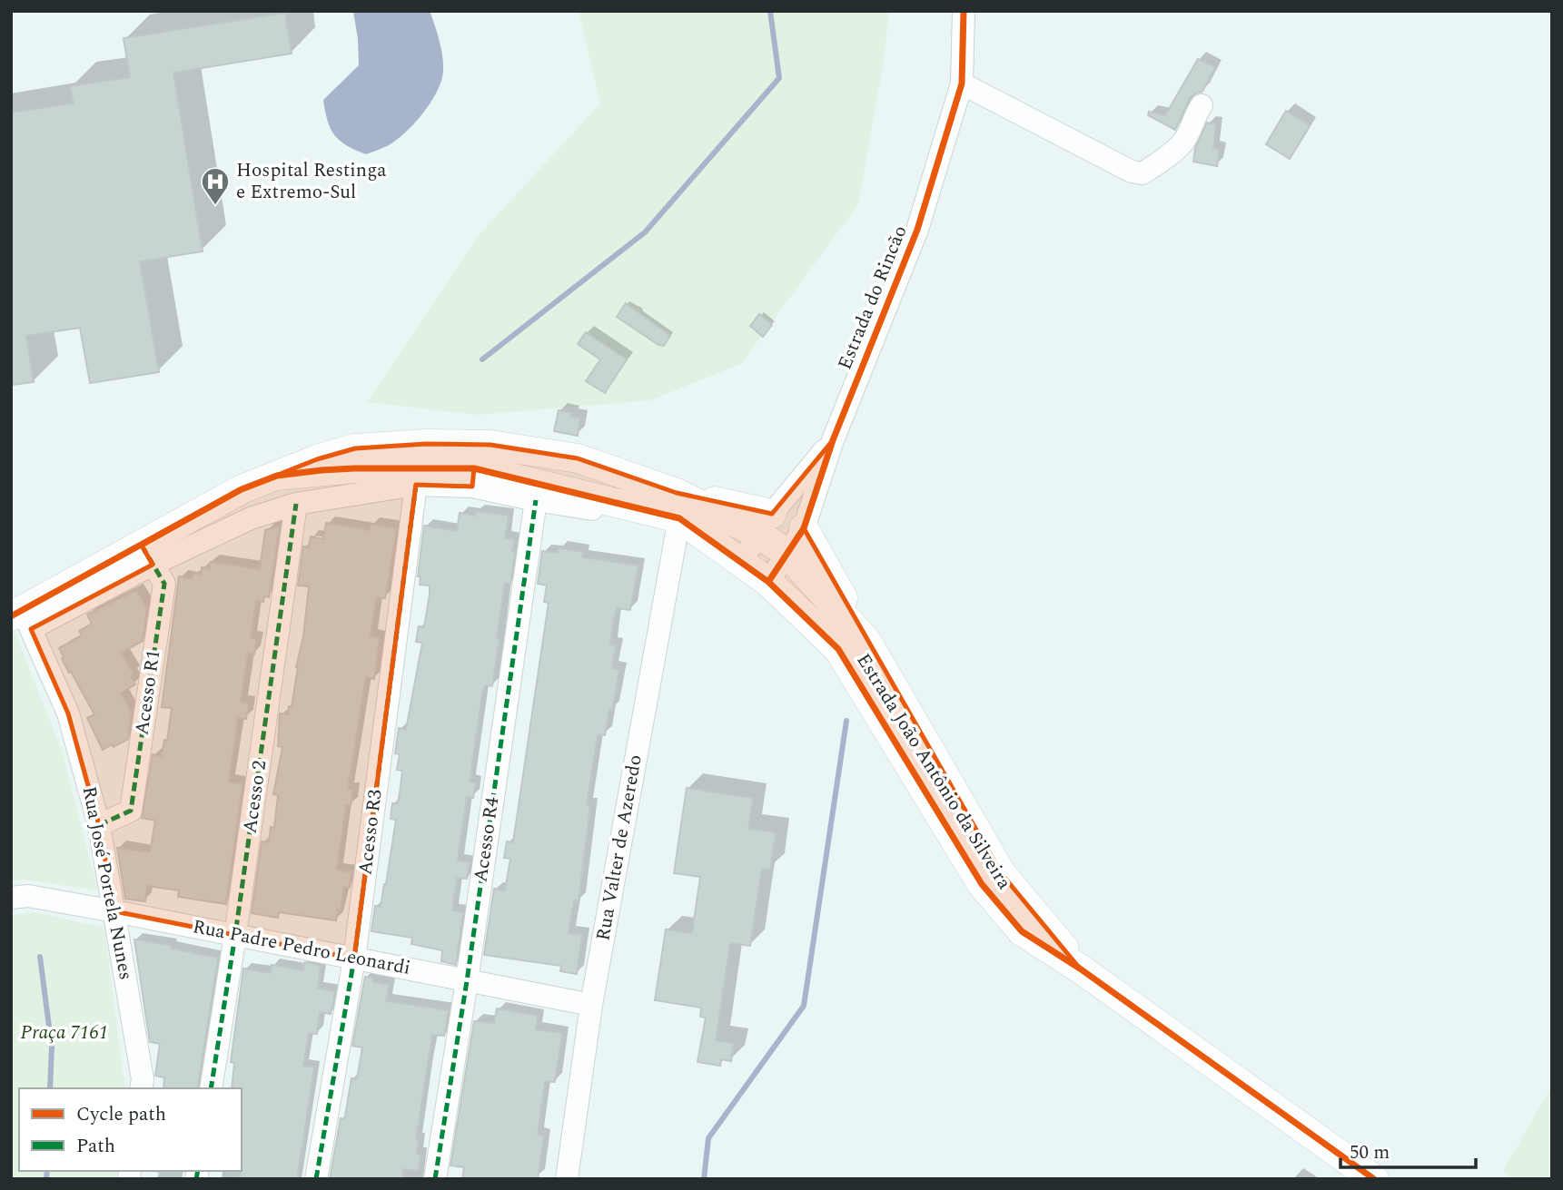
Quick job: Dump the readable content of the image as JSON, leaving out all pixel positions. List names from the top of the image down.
{
  "streets": {
    "main road": ["Estrada João Antônio da Silveira"],
    "street": [
      "Estrada do Rincão",
      "Acesso R1",
      "Acesso 2",
      "Acesso R3",
      "Acesso R4",
      "Rua Valter de Azeredo",
      "Rua José Portela Nunes",
      "Rua Padre Pedro Leonardi"
    ]
  },
  "crossings": [
    ["Estrada do Rincão", "Estrada João Antônio da Silveira"],
    ["Acesso R1", "Estrada João Antônio da Silveira"],
    ["Acesso R1", "Rua José Portela Nunes"],
    ["Estrada João Antônio da Silveira", "Acesso 2"],
    ["Estrada João Antônio da Silveira", "Acesso R3"],
    ["Estrada João Antônio da Silveira", "Acesso R4"],
    ["Estrada João Antônio da Silveira", "Rua Valter de Azeredo"],
    ["Estrada João Antônio da Silveira", "Rua José Portela Nunes"],
    ["Acesso 2", "Rua Padre Pedro Leonardi"],
    ["Acesso R3", "Rua Padre Pedro Leonardi"],
    ["Acesso R4", "Rua Padre Pedro Leonardi"],
    ["Rua Valter de Azeredo", "Rua Padre Pedro Leonardi"],
    ["Rua José Portela Nunes", "Rua Padre Pedro Leonardi"]
  ],
  "parks": ["Praça 7161"],
  "places": {
    "hospital": ["Hospital Restinga e Extremo-Sul"]
  },
  "legend": ["Cycle path", "Path"],
  "scale_bar": "50 m"
}
